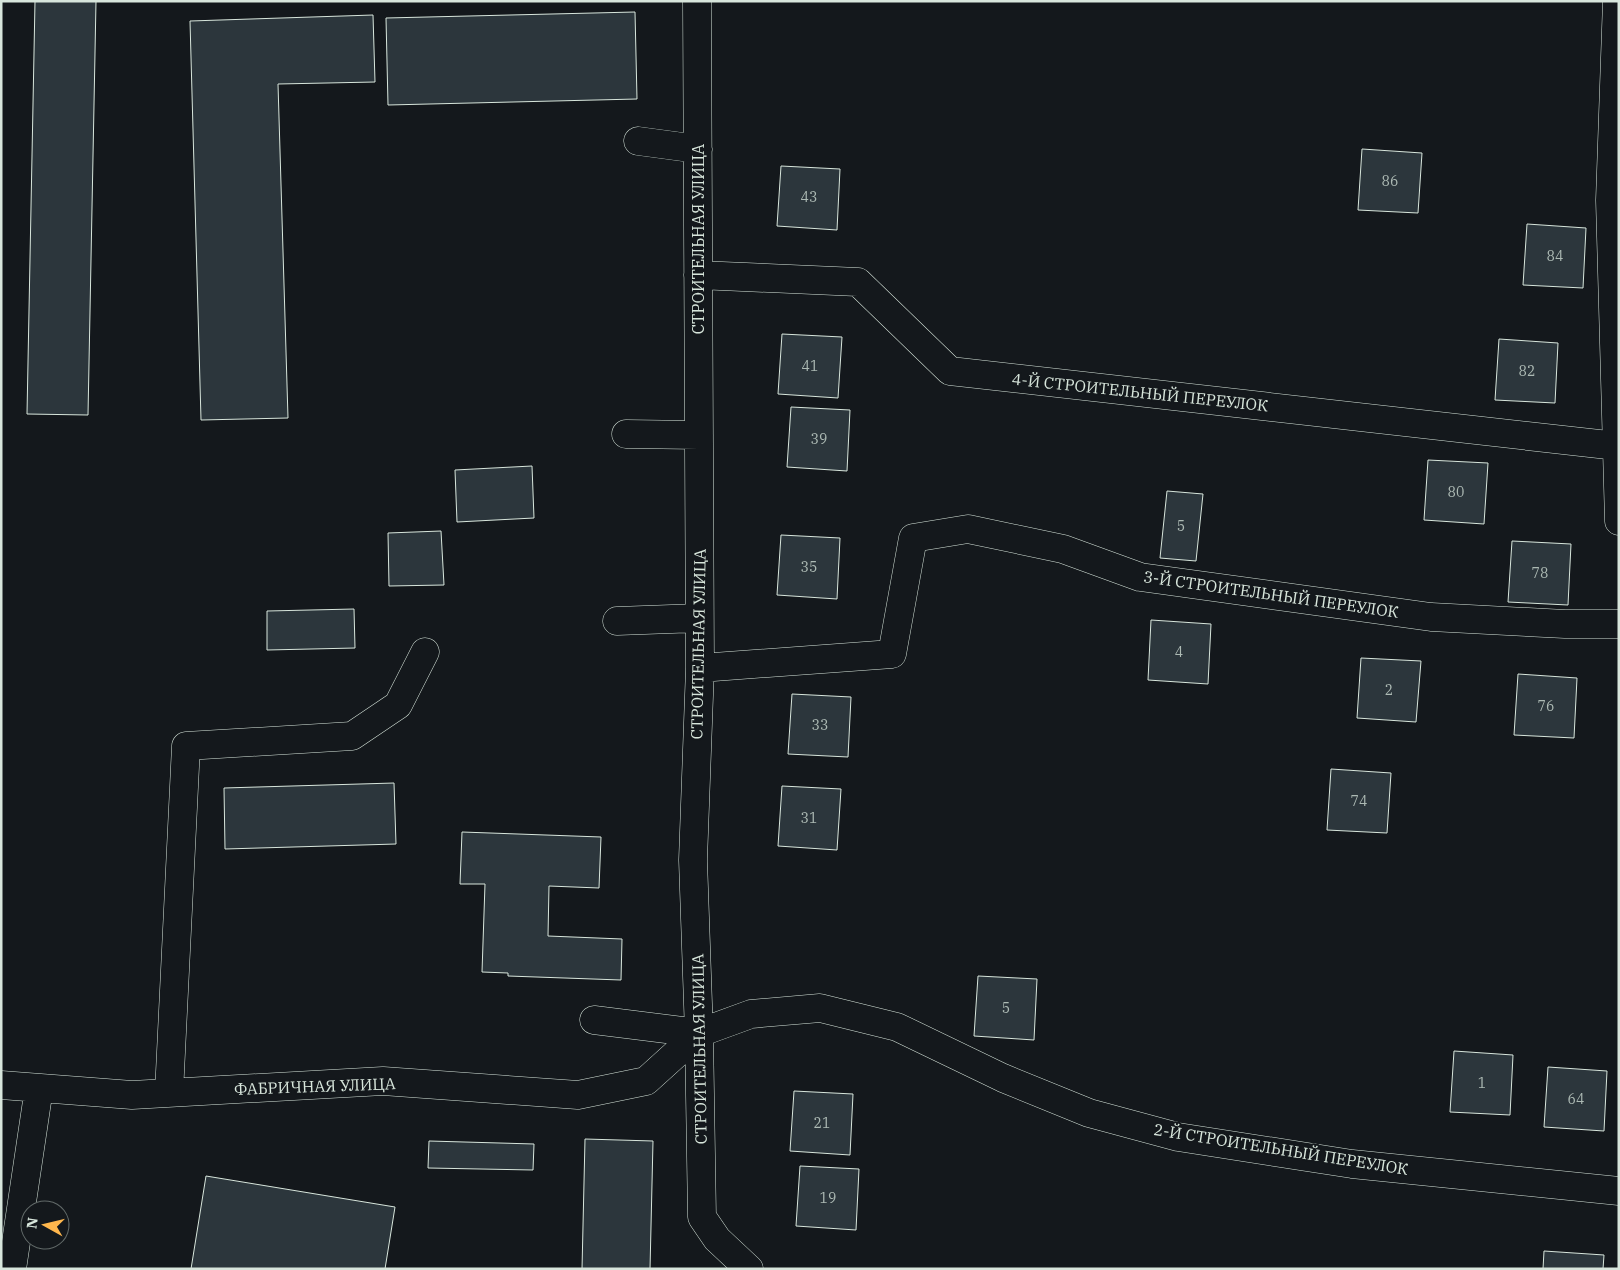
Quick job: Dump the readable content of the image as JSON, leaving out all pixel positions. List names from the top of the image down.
{
  "streets": {
    "street": [
      "СТРОИТЕЛЬНАЯ УЛИЦА",
      "4-Й СТРОИТЕЛЬНЫЙ ПЕРЕУЛОК",
      "3-Й СТРОИТЕЛЬНЫЙ ПЕРЕУЛОК",
      "ФАБРИЧНАЯ УЛИЦА",
      "2-Й СТРОИТЕЛЬНЫЙ ПЕРЕУЛОК"
    ]
  },
  "crossings": [
    ["СТРОИТЕЛЬНАЯ УЛИЦА", "4-Й СТРОИТЕЛЬНЫЙ ПЕРЕУЛОК"],
    ["СТРОИТЕЛЬНАЯ УЛИЦА", "3-Й СТРОИТЕЛЬНЫЙ ПЕРЕУЛОК"],
    ["СТРОИТЕЛЬНАЯ УЛИЦА", "ФАБРИЧНАЯ УЛИЦА"],
    ["СТРОИТЕЛЬНАЯ УЛИЦА", "2-Й СТРОИТЕЛЬНЫЙ ПЕРЕУЛОК"],
    ["ФАБРИЧНАЯ УЛИЦА", "2-Й СТРОИТЕЛЬНЫЙ ПЕРЕУЛОК"]
  ],
  "house_numbers": [
    "86",
    "43",
    "84",
    "41",
    "82",
    "39",
    "80",
    "5",
    "35",
    "78",
    "4",
    "2",
    "76",
    "33",
    "74",
    "31",
    "5",
    "1",
    "64",
    "21",
    "19"
  ],
  "north": "left"
}
